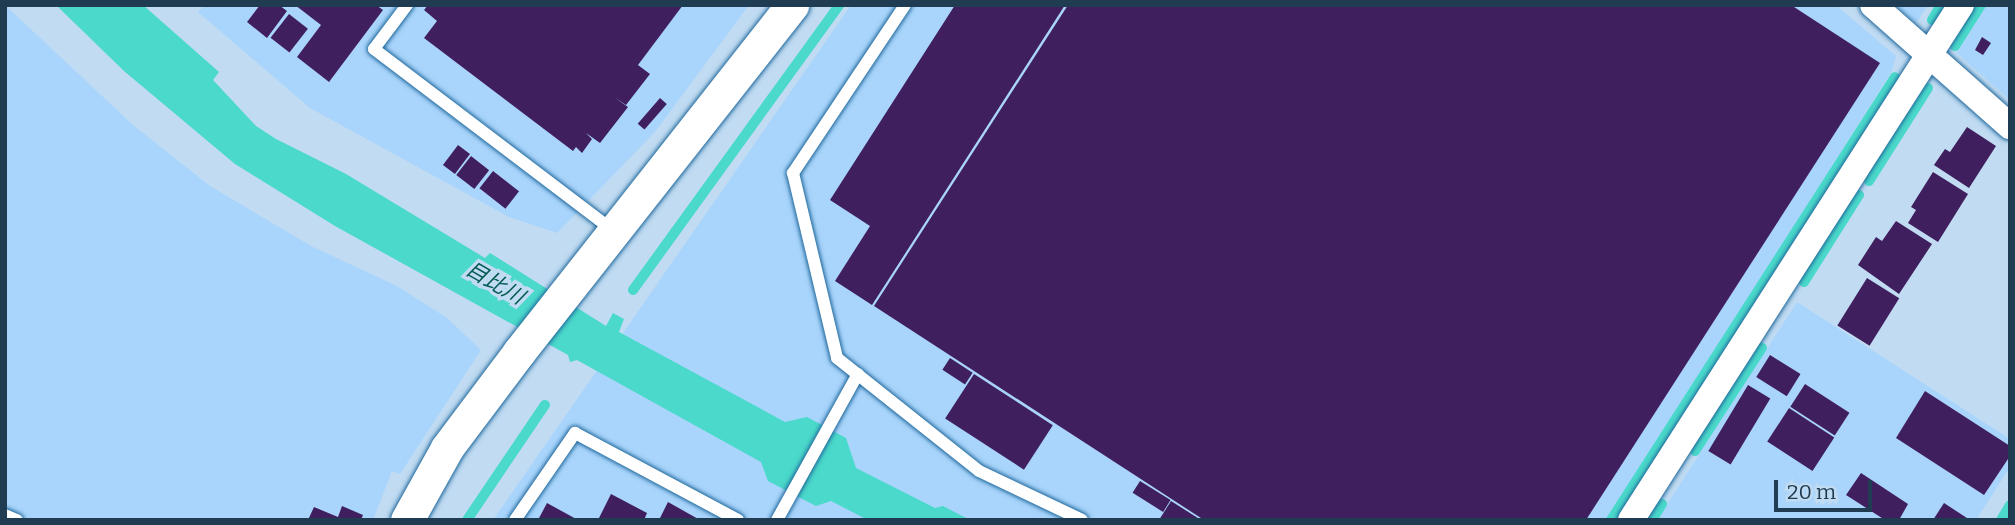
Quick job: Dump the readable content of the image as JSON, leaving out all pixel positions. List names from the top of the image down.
{
  "water": ["目比川"],
  "scale_bar": "20 m"
}
